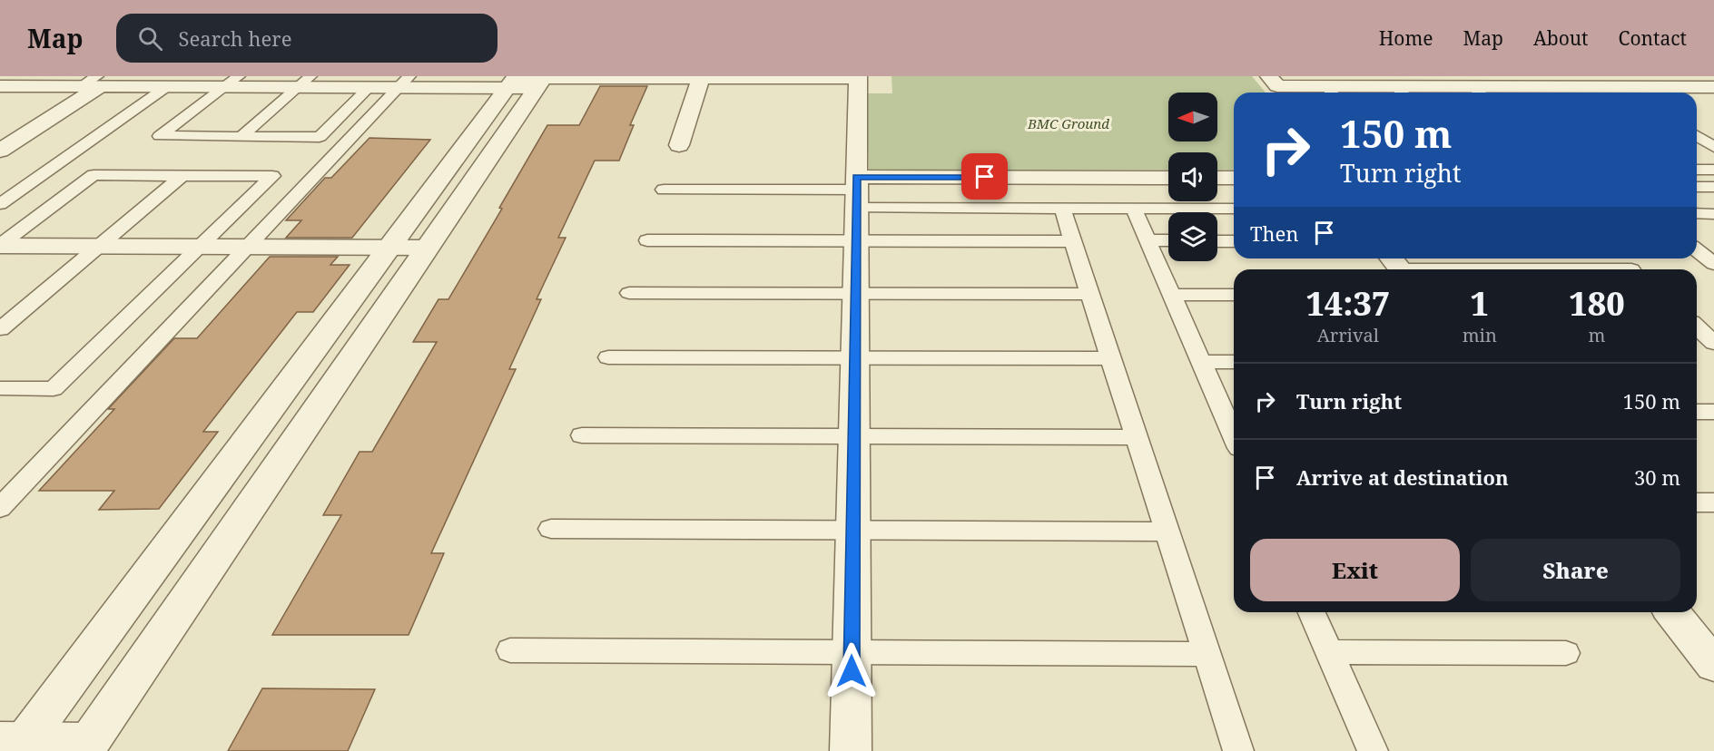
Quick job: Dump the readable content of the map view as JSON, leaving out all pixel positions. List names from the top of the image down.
{
  "parks": ["BMC Ground"],
  "north": "left",
  "page": {
    "header": "Map",
    "search": "Search here",
    "nav": [
      "Home",
      "Map",
      "About",
      "Contact"
    ],
    "turn": ["150 m", "Turn right"],
    "then": "Then",
    "eta": [
      "14:37",
      "Arrival",
      "1",
      "min",
      "180",
      "m"
    ],
    "list": [
      {
        "name": "Turn right",
        "value": "150 m"
      },
      {
        "name": "Arrive at destination",
        "value": "30 m"
      }
    ],
    "buttons": ["Exit", "Share"]
  }
}
